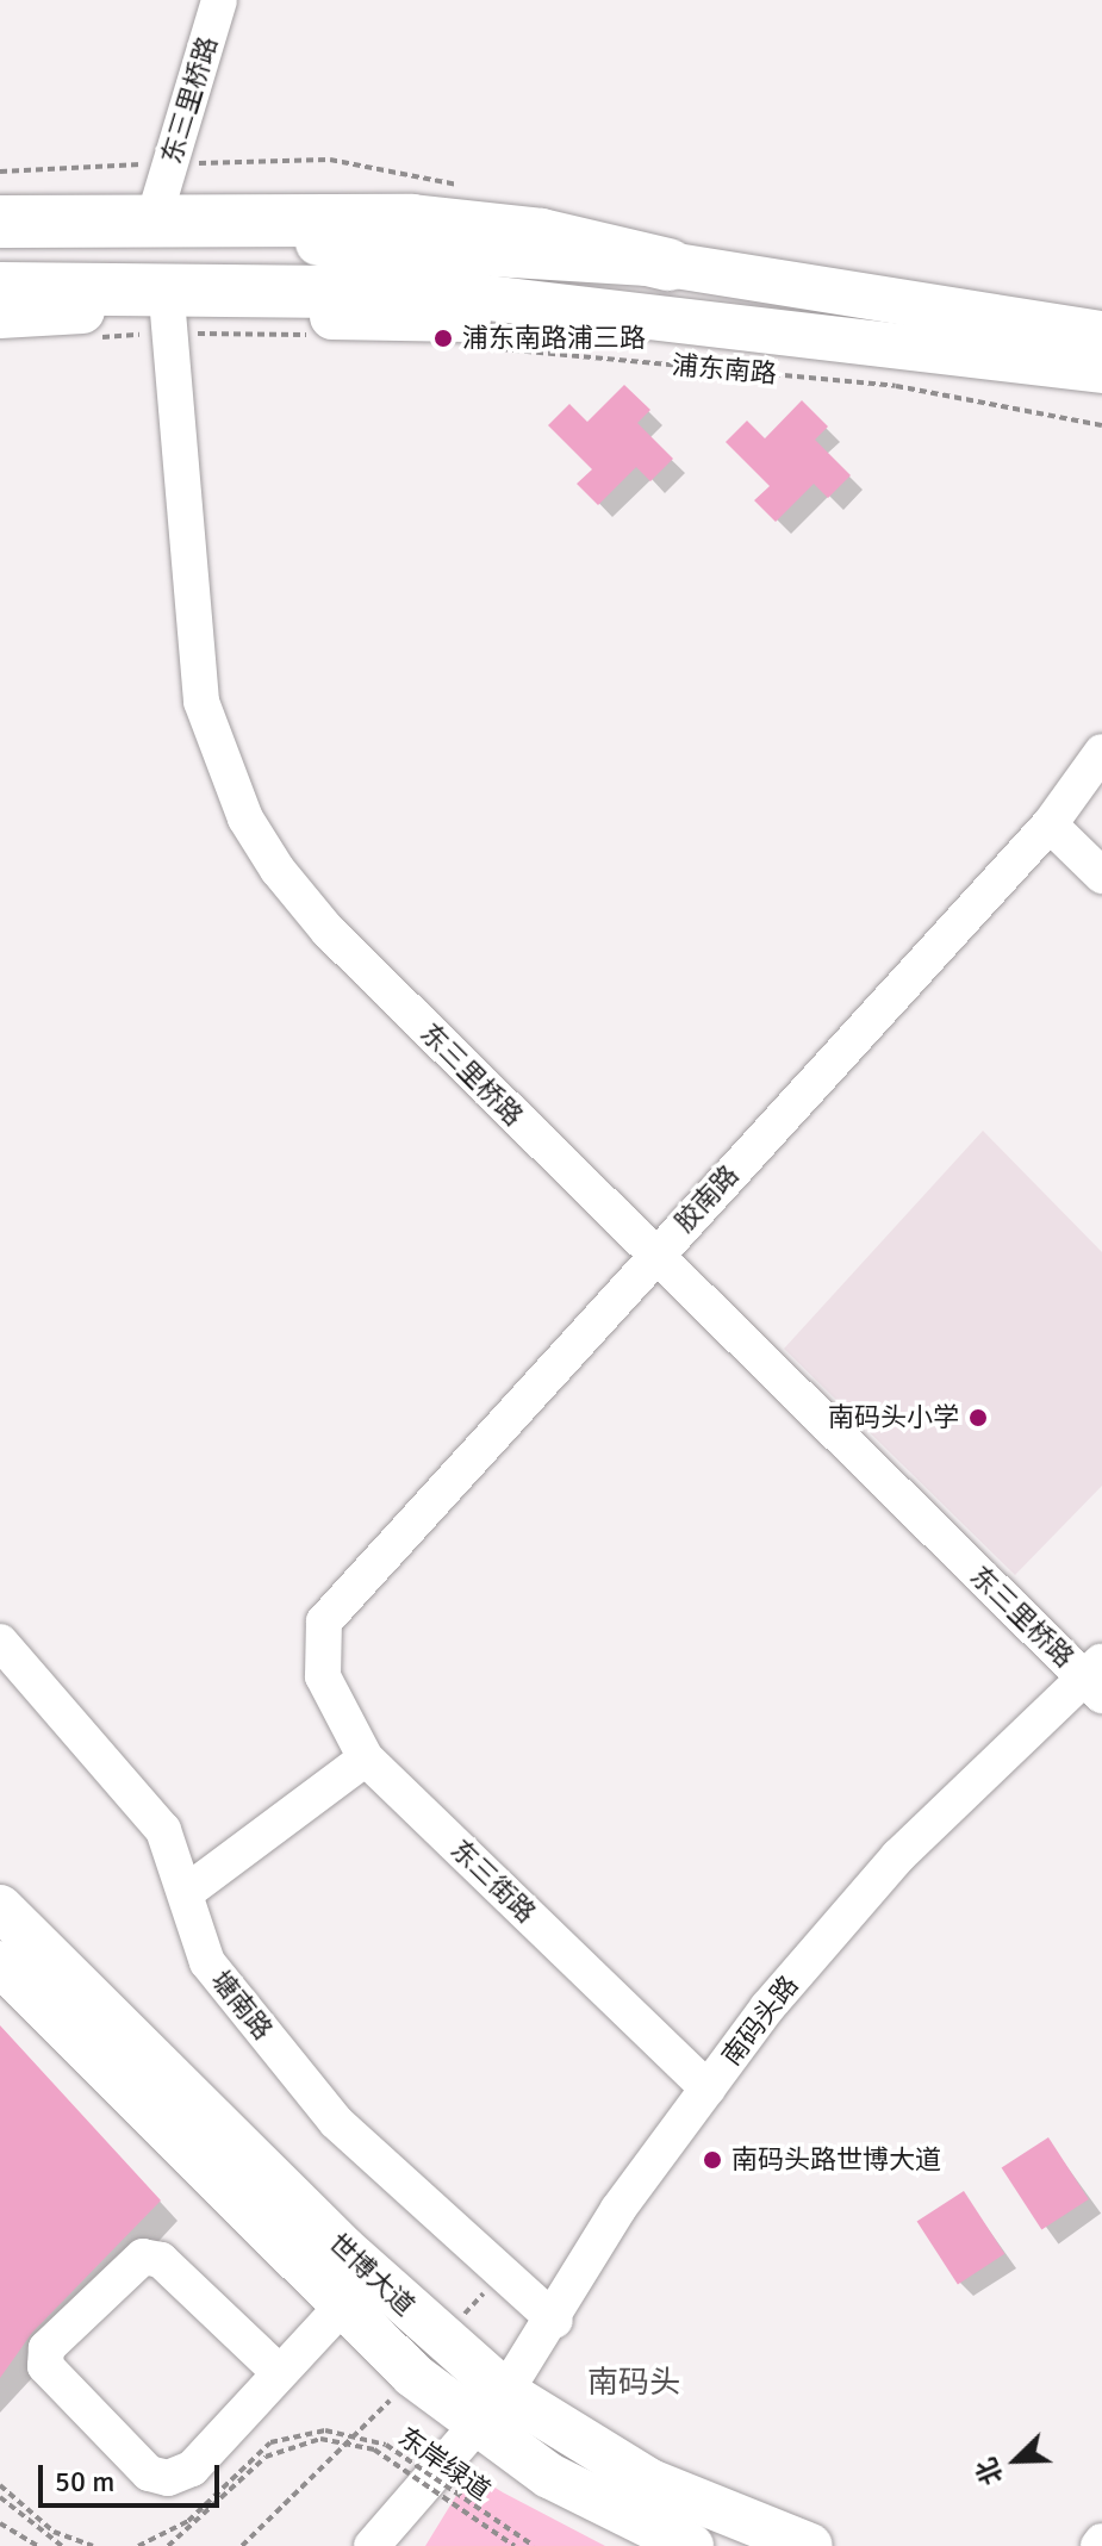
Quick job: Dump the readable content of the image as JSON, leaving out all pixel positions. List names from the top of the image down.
{
  "streets": {
    "main road": ["浦东南路", "世博大道"],
    "street": [
      "东三里桥路",
      "胶南路",
      "东三街路",
      "塘南路",
      "南码头路"
    ],
    "path": ["东岸绿道"]
  },
  "crossings": [
    ["东三里桥路", "浦东南路"],
    ["东三里桥路", "胶南路"],
    ["东三里桥路", "南码头路"],
    ["胶南路", "东三街路"],
    ["东三街路", "南码头路"],
    ["塘南路", "南码头路"],
    ["南码头路", "世博大道"]
  ],
  "districts": ["南码头"],
  "places": ["浦东南路浦三路", "南码头小学", "南码头路世博大道"],
  "scale_bar": "50 m",
  "north": "bottom left"
}
